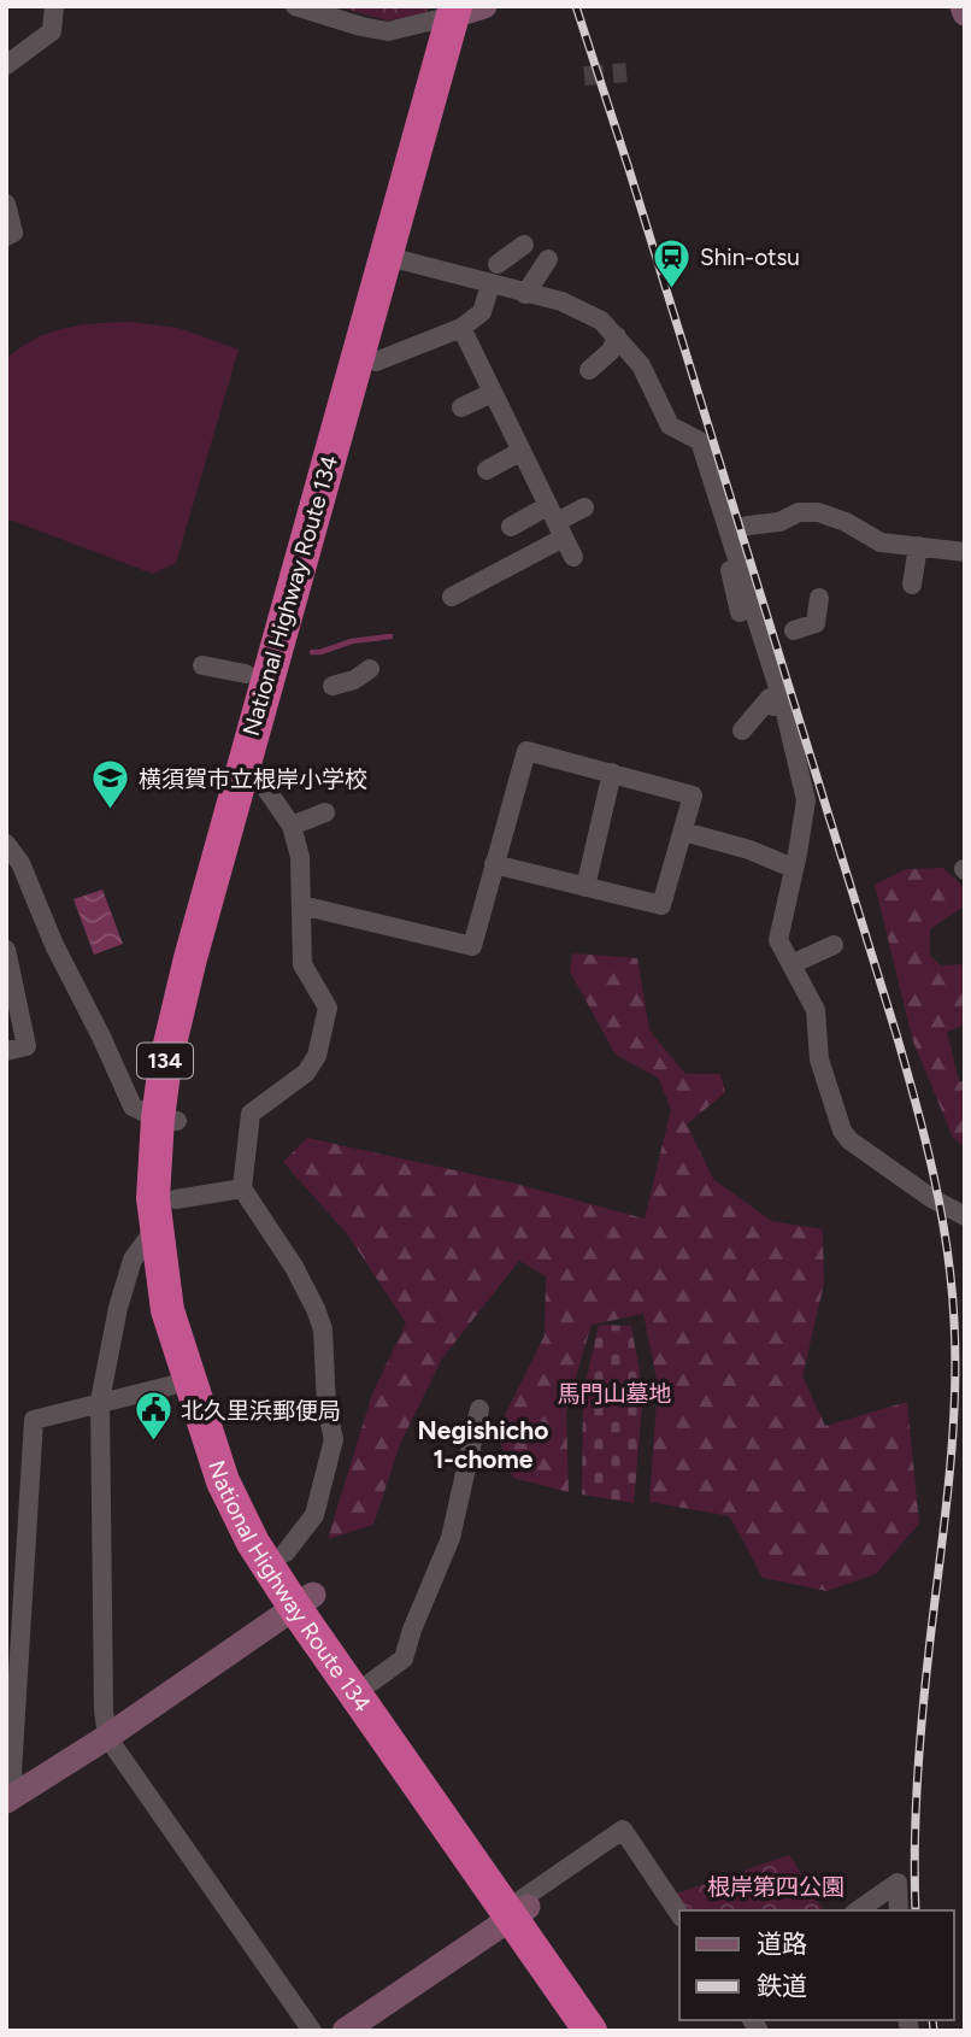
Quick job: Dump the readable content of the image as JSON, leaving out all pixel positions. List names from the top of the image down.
{
  "streets": {
    "highway": ["National Highway Route 134", "134"]
  },
  "districts": ["Negishicho 1-chome"],
  "parks": ["馬門山墓地", "根岸第四公園"],
  "places": {
    "station": ["Shin-otsu"],
    "school or university": ["横須賀市立根岸小学校"],
    "public building": ["北久里浜郵便局"]
  },
  "legend": ["道路", "鉄道"]
}
